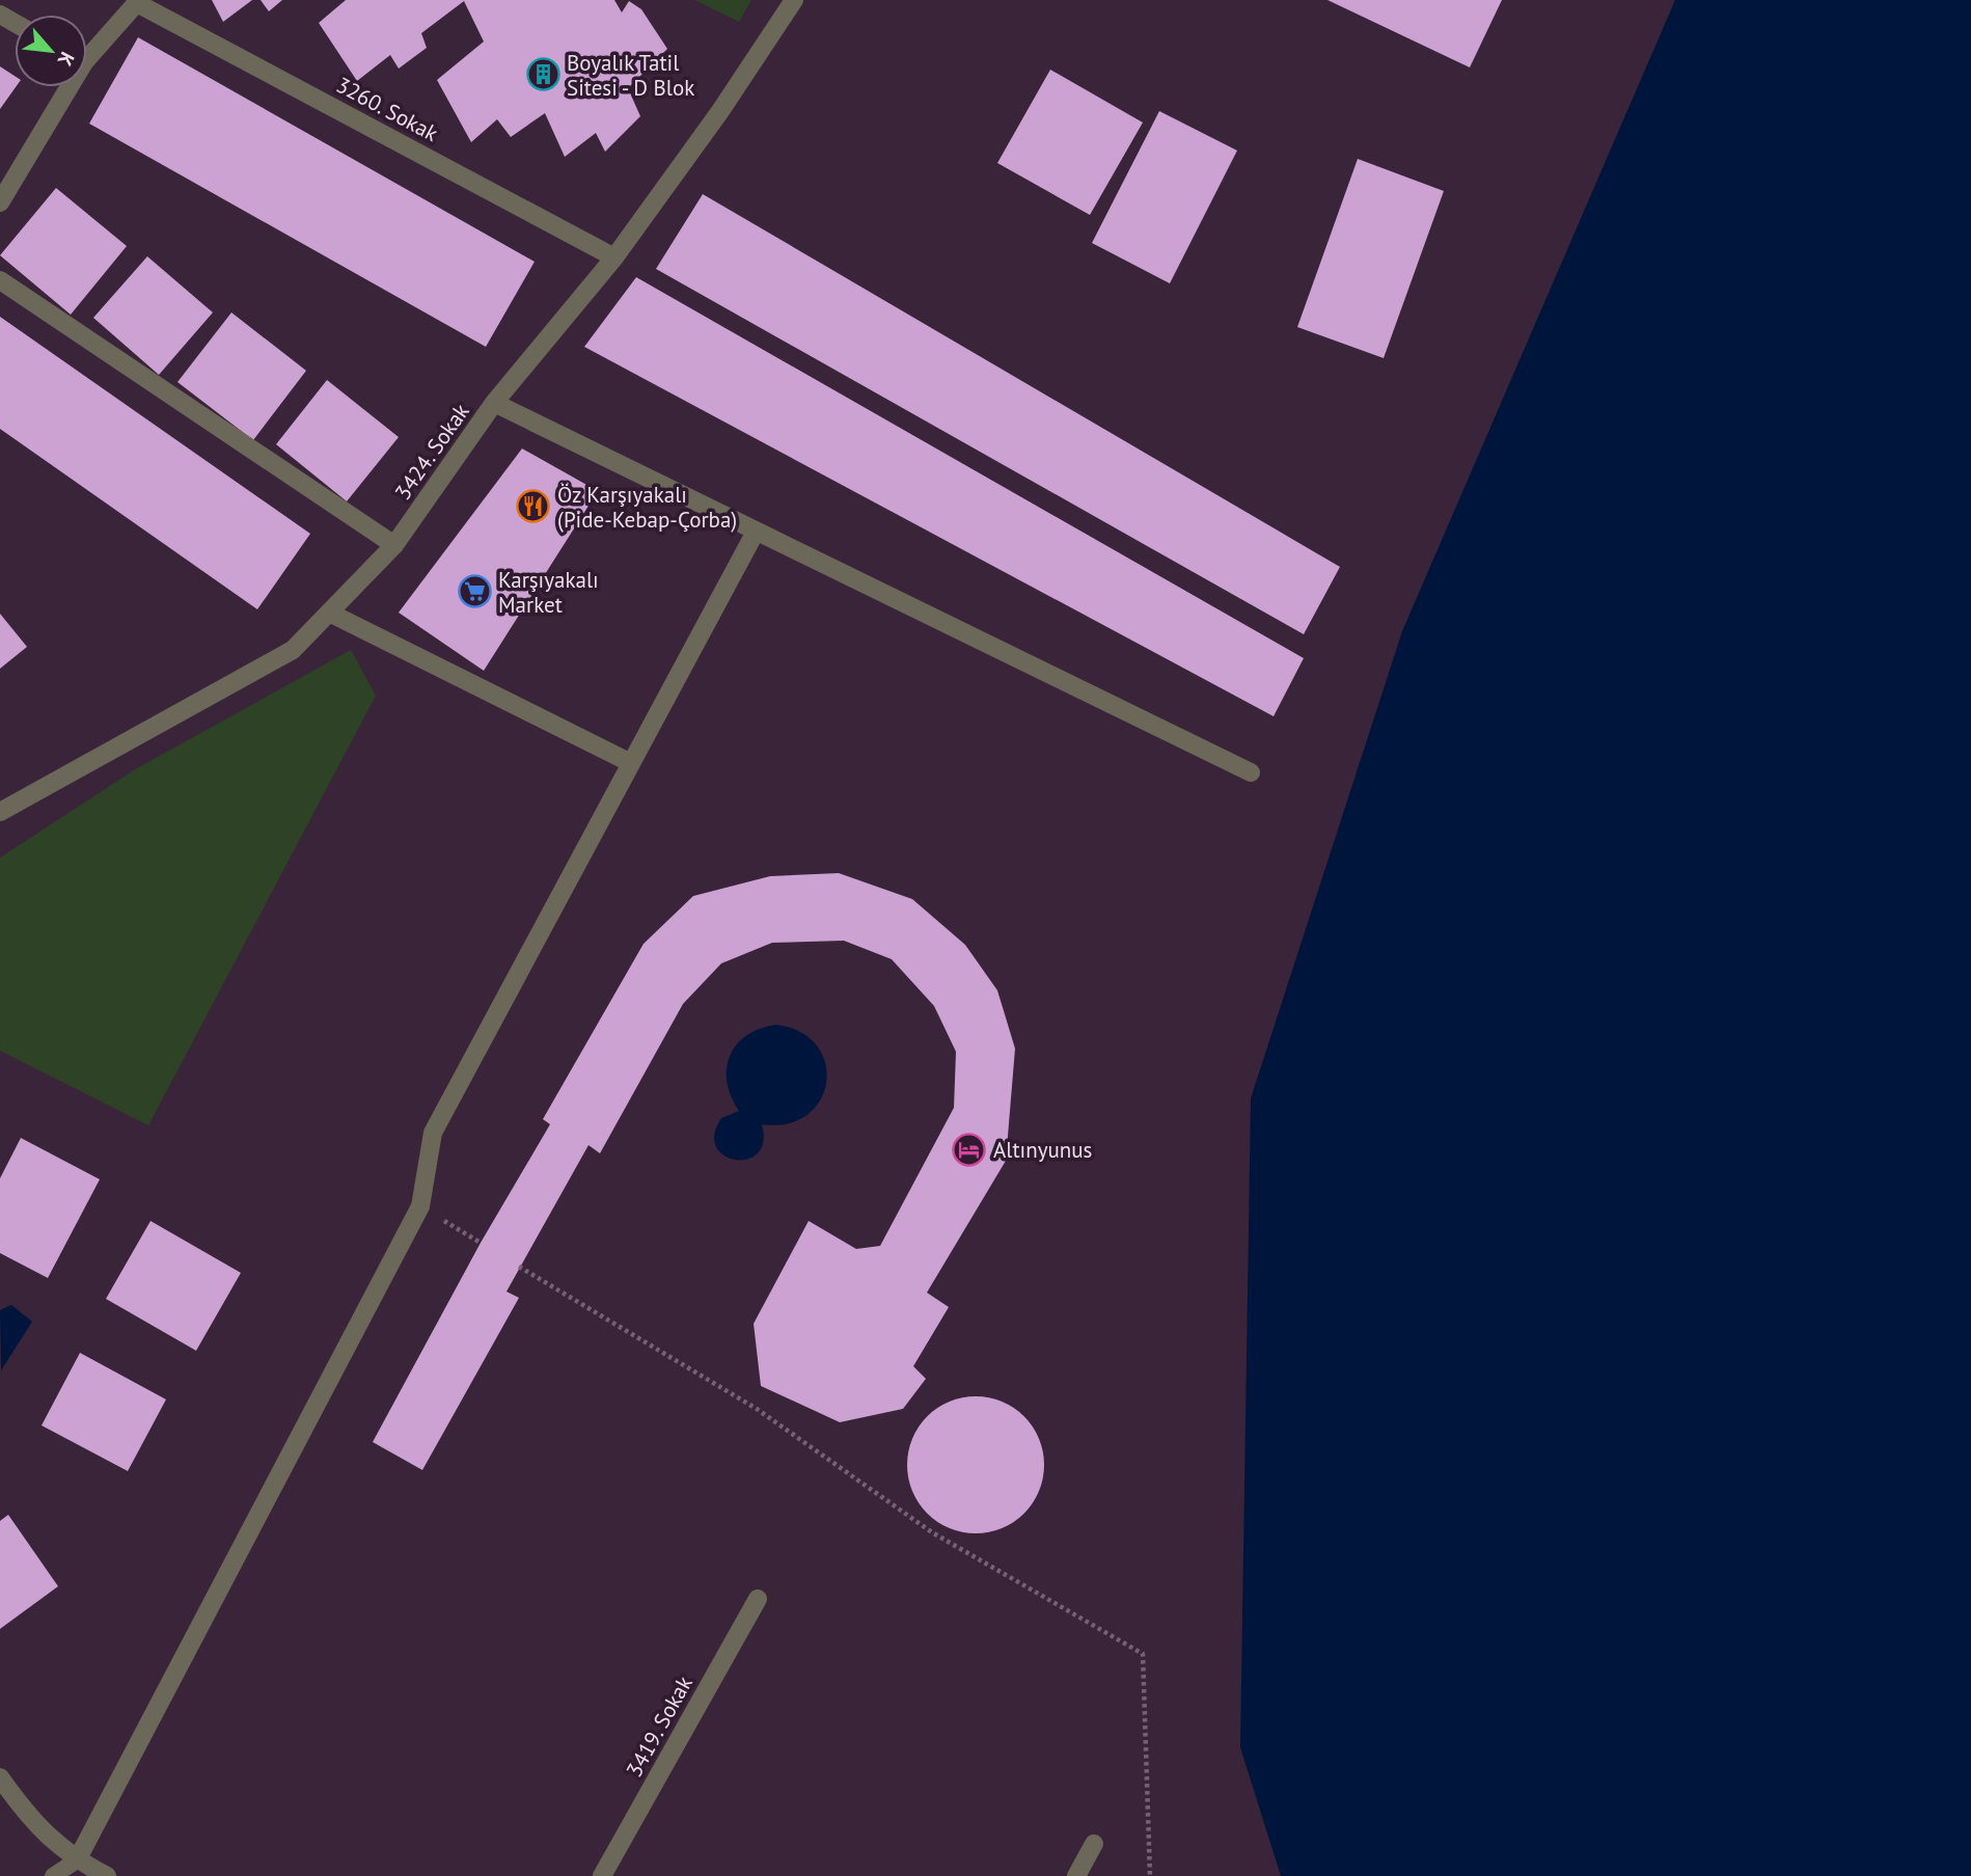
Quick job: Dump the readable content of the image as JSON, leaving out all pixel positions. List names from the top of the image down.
{
  "streets": {
    "street": ["3260. Sokak", "3424. Sokak", "3419. Sokak"]
  },
  "crossings": [
    ["3260. Sokak", "3424. Sokak"]
  ],
  "places": {
    "building": ["Boyalık Tatil Sitesi - D Blok"],
    "restaurant": ["Öz Karşıyakalı (Pide-Kebap-Çorba)"],
    "supermarket": ["Karşıyakalı Market"],
    "hotel": ["Altınyunus"]
  },
  "north": "bottom right"
}
